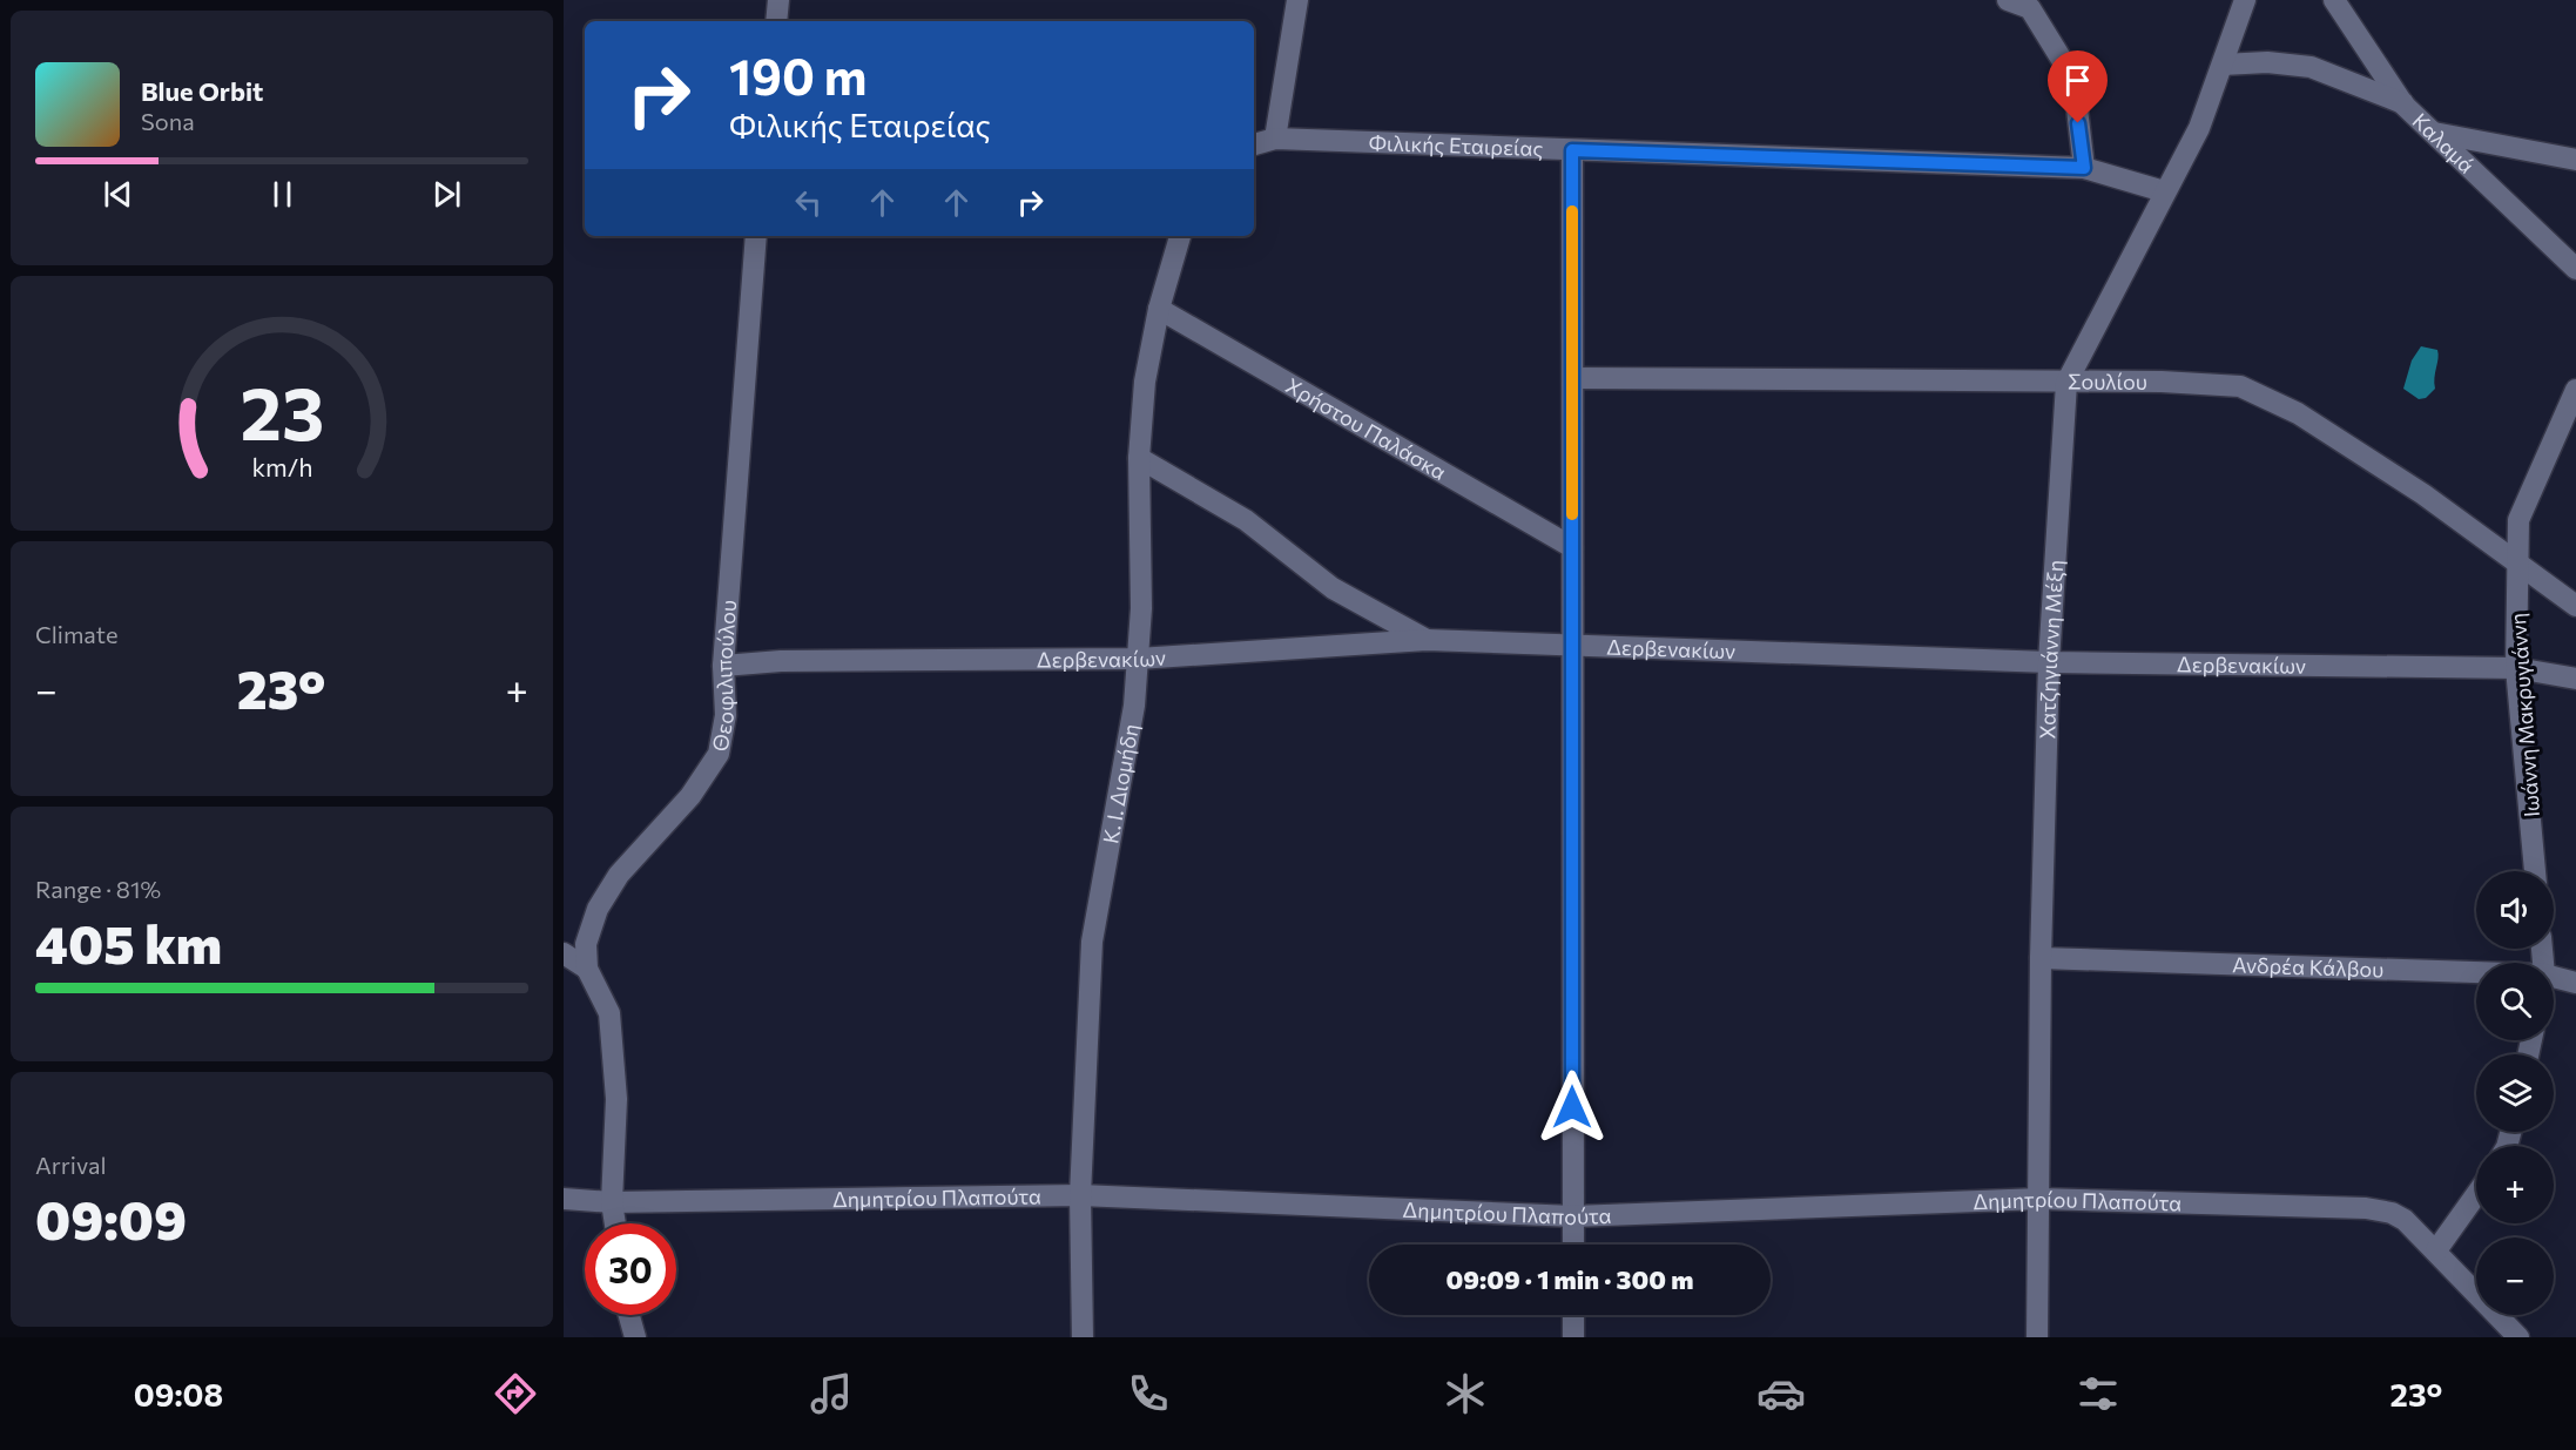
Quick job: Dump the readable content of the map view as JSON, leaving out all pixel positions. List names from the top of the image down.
{
  "streets": {
    "street": [
      "Καλαμά",
      "Φιλικής Εταιρείας",
      "Σουλίου",
      "Χρήστου Παλάσκα",
      "Δερβενακίων",
      "Χατζηγιάννη Μέξη",
      "Θεοφιλιπούλου",
      "Ιωάννη Μακρυγιάννη",
      "Κ. Ι. Διομήδη",
      "Ανδρέα Κάλβου",
      "Δημητρίου Πλαπούτα"
    ]
  },
  "crossings": [
    ["Φιλικής Εταιρείας", "Χατζηγιάννη Μέξη"],
    ["Σουλίου", "Χατζηγιάννη Μέξη"],
    ["Σουλίου", "Ιωάννη Μακρυγιάννη"],
    ["Χρήστου Παλάσκα", "Κ. Ι. Διομήδη"],
    ["Δερβενακίων", "Χατζηγιάννη Μέξη"],
    ["Δερβενακίων", "Θεοφιλιπούλου"],
    ["Δερβενακίων", "Ιωάννη Μακρυγιάννη"],
    ["Δερβενακίων", "Κ. Ι. Διομήδη"],
    ["Χατζηγιάννη Μέξη", "Ανδρέα Κάλβου"],
    ["Χατζηγιάννη Μέξη", "Δημητρίου Πλαπούτα"],
    ["Κ. Ι. Διομήδη", "Δημητρίου Πλαπούτα"]
  ],
  "page": {
    "turn": ["190 m", "Φιλικής Εταιρείας"],
    "song": ["Blue Orbit", "Sona"],
    "tile": [
      "Climate",
      ["Range · 81%", "405 km"],
      ["Arrival", "09:09"]
    ],
    "heat": ["−", "23°", "+"],
    "map_buttons": ["+", "−"],
    "limit": "30",
    "trip": "09:09 · 1 min · 300 m",
    "tabs": ["09:08", "23°"],
    "gauge": ["23", "km/h"]
  }
}
